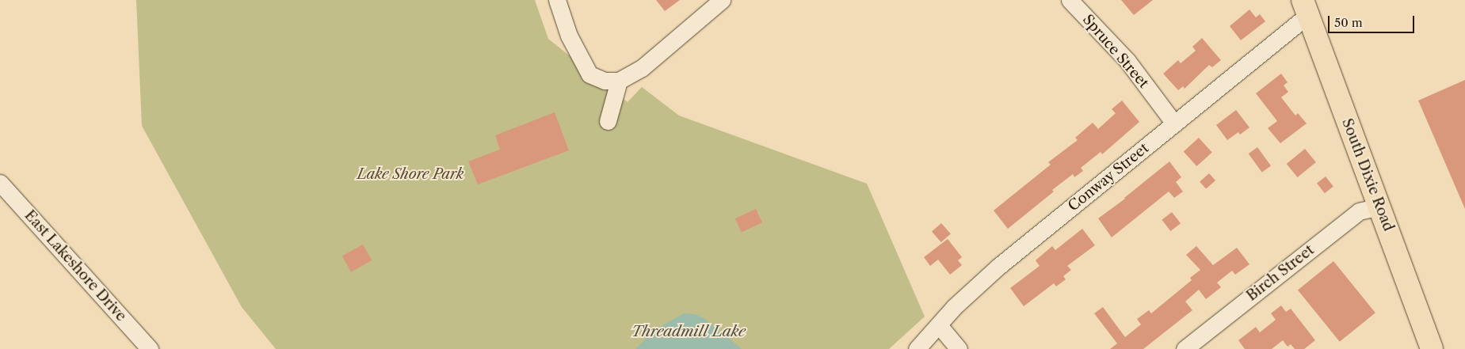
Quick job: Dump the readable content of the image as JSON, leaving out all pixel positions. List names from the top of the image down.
{
  "streets": {
    "main road": ["South Dixie Road"],
    "street": [
      "Spruce Street",
      "Conway Street",
      "East Lakeshore Drive",
      "Birch Street"
    ]
  },
  "crossings": [
    ["Spruce Street", "Conway Street"],
    ["South Dixie Road", "Conway Street"],
    ["South Dixie Road", "Birch Street"]
  ],
  "water": ["Threadmill Lake"],
  "parks": ["Lake Shore Park"],
  "scale_bar": "50 m"
}
